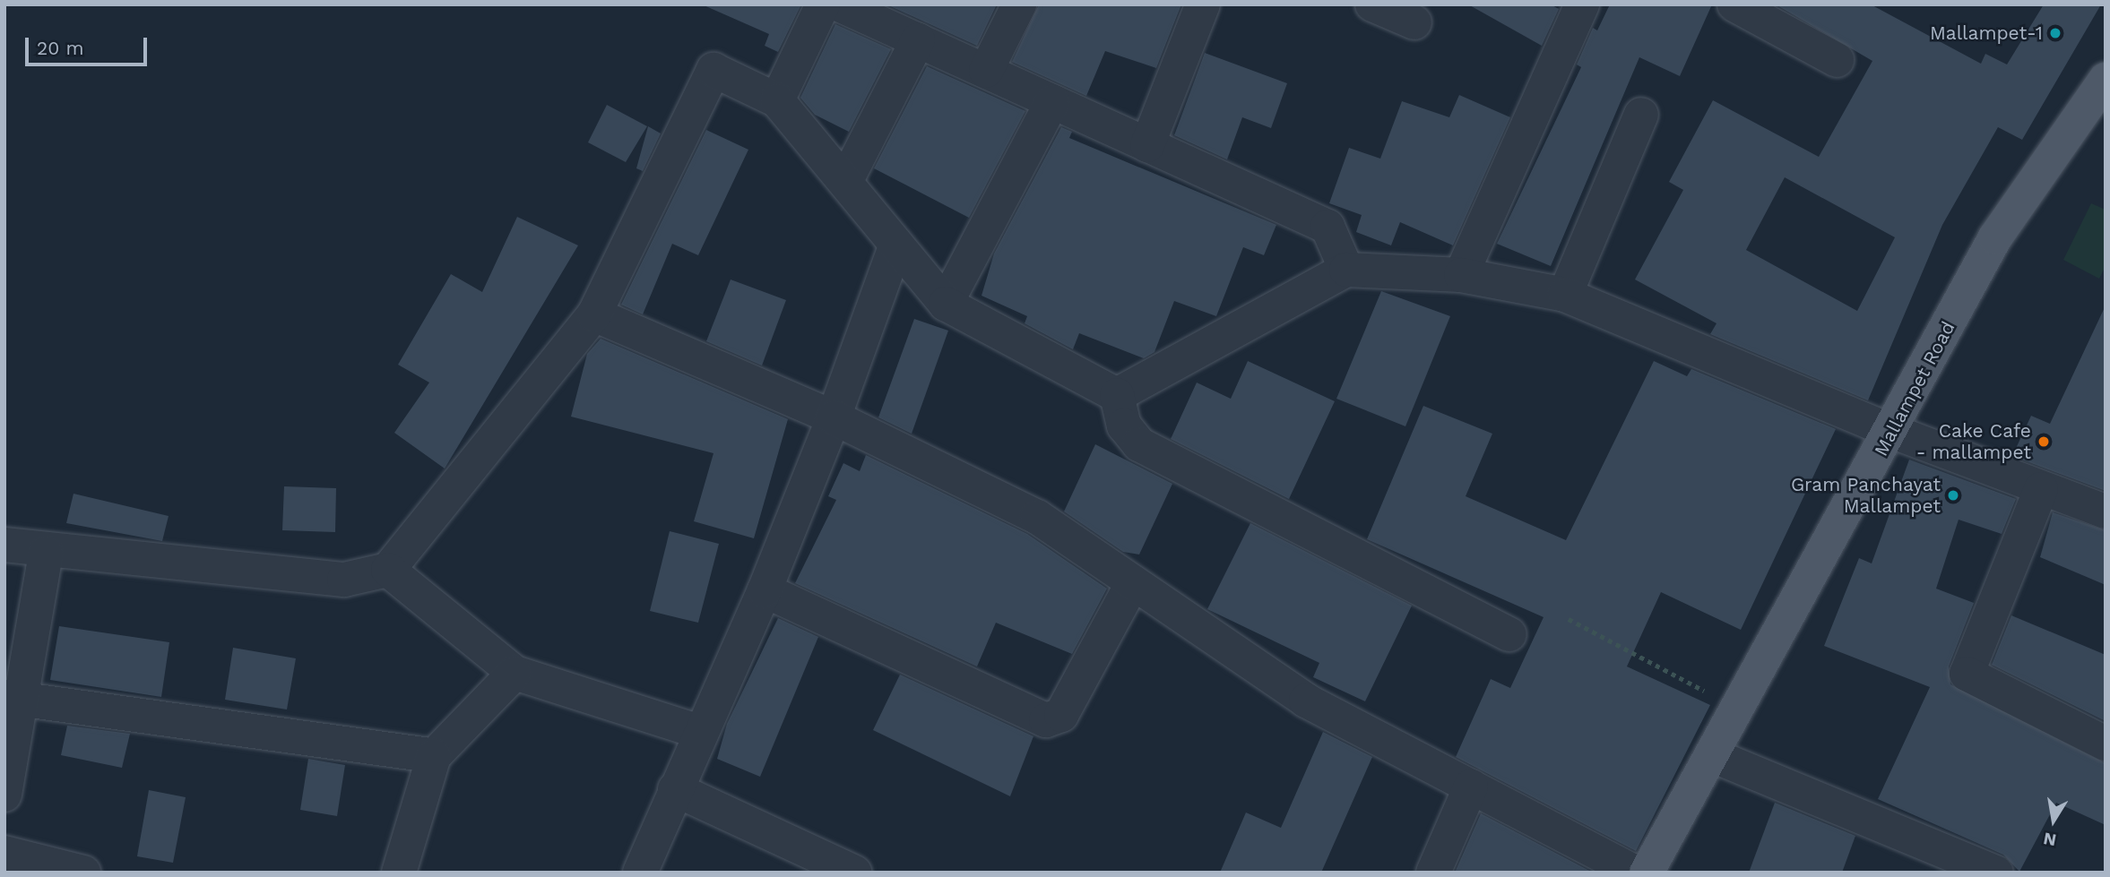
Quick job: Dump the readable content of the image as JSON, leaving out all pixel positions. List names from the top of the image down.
{
  "streets": {
    "main road": ["Mallampet Road"]
  },
  "places": ["Mallampet-1", "Cake Cafe - mallampet", "Gram Panchayat Mallampet"],
  "scale_bar": "20 m",
  "north": "bottom"
}
